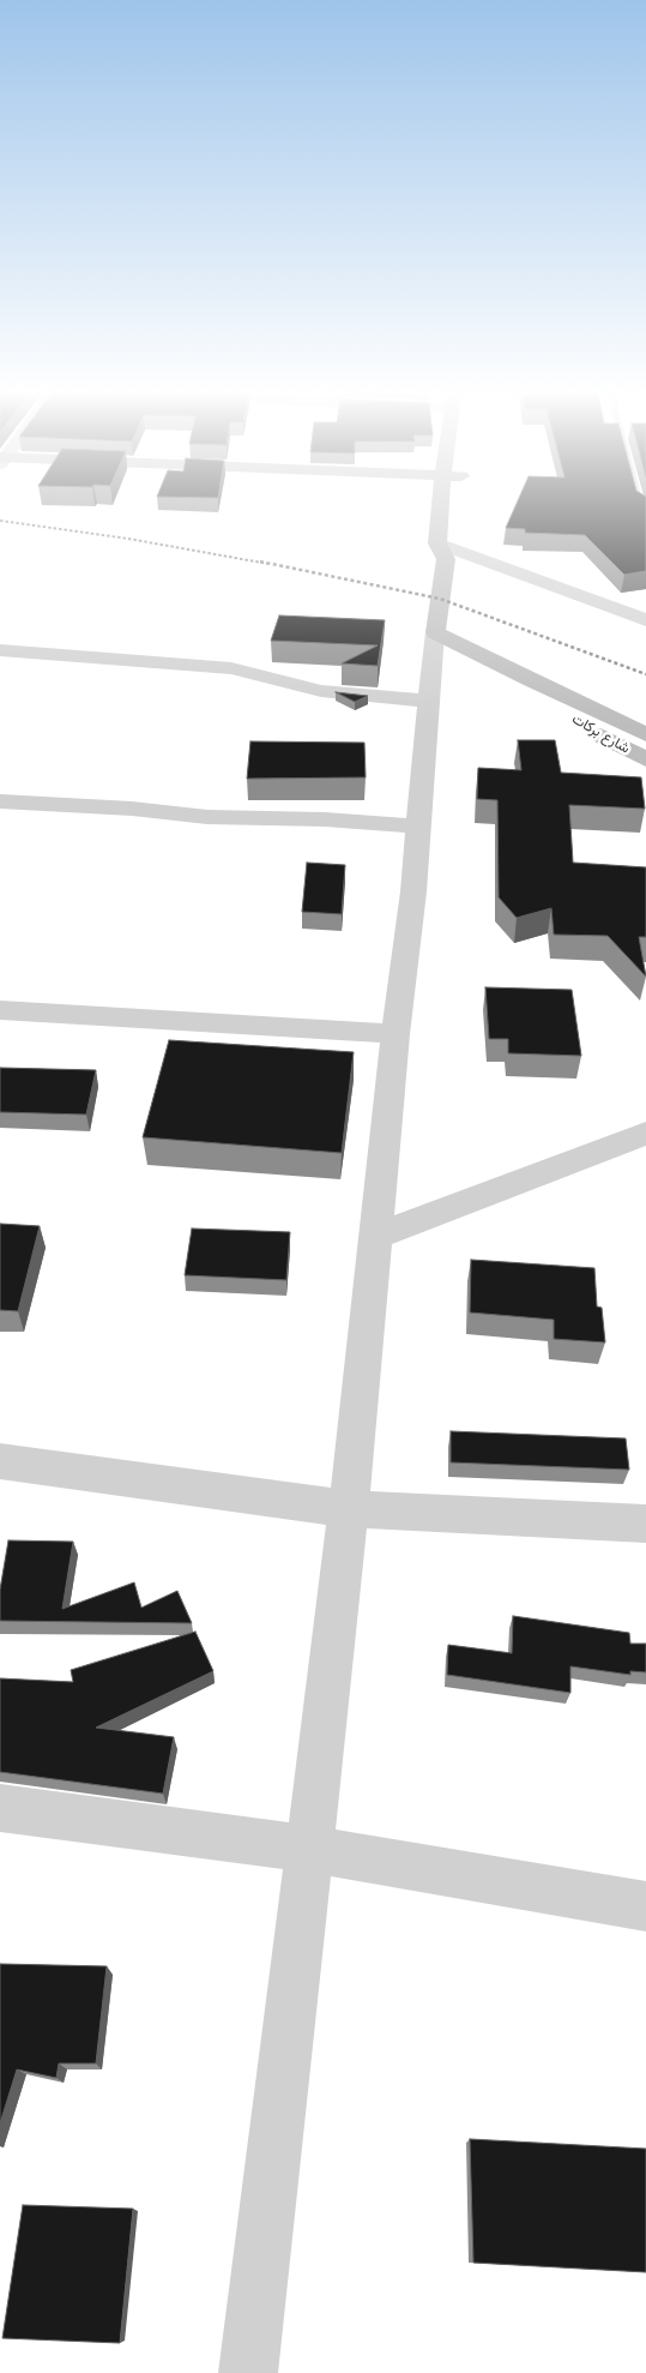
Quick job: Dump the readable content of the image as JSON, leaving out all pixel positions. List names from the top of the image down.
{
  "streets": {
    "main road": ["شارع بركات"]
  }
}
